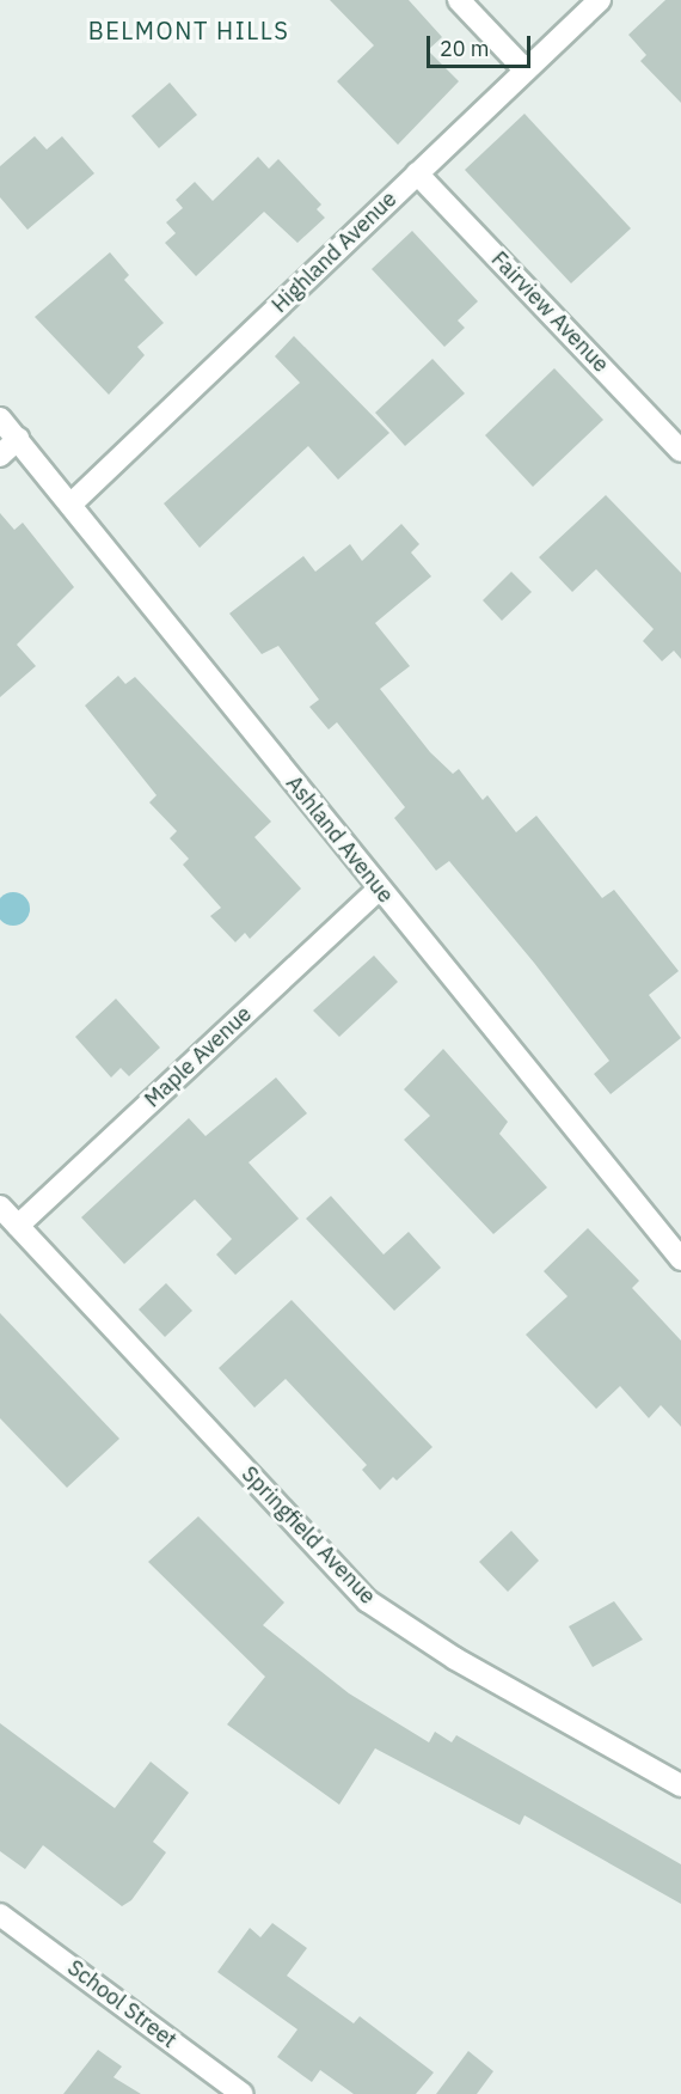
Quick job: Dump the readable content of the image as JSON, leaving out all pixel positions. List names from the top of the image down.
{
  "streets": {
    "street": [
      "Highland Avenue",
      "Fairview Avenue",
      "Ashland Avenue",
      "Maple Avenue",
      "Springfield Avenue",
      "School Street"
    ]
  },
  "crossings": [
    ["Highland Avenue", "Fairview Avenue"],
    ["Highland Avenue", "Ashland Avenue"],
    ["Ashland Avenue", "Maple Avenue"],
    ["Maple Avenue", "Springfield Avenue"]
  ],
  "districts": ["BELMONT HILLS"],
  "scale_bar": "20 m"
}
